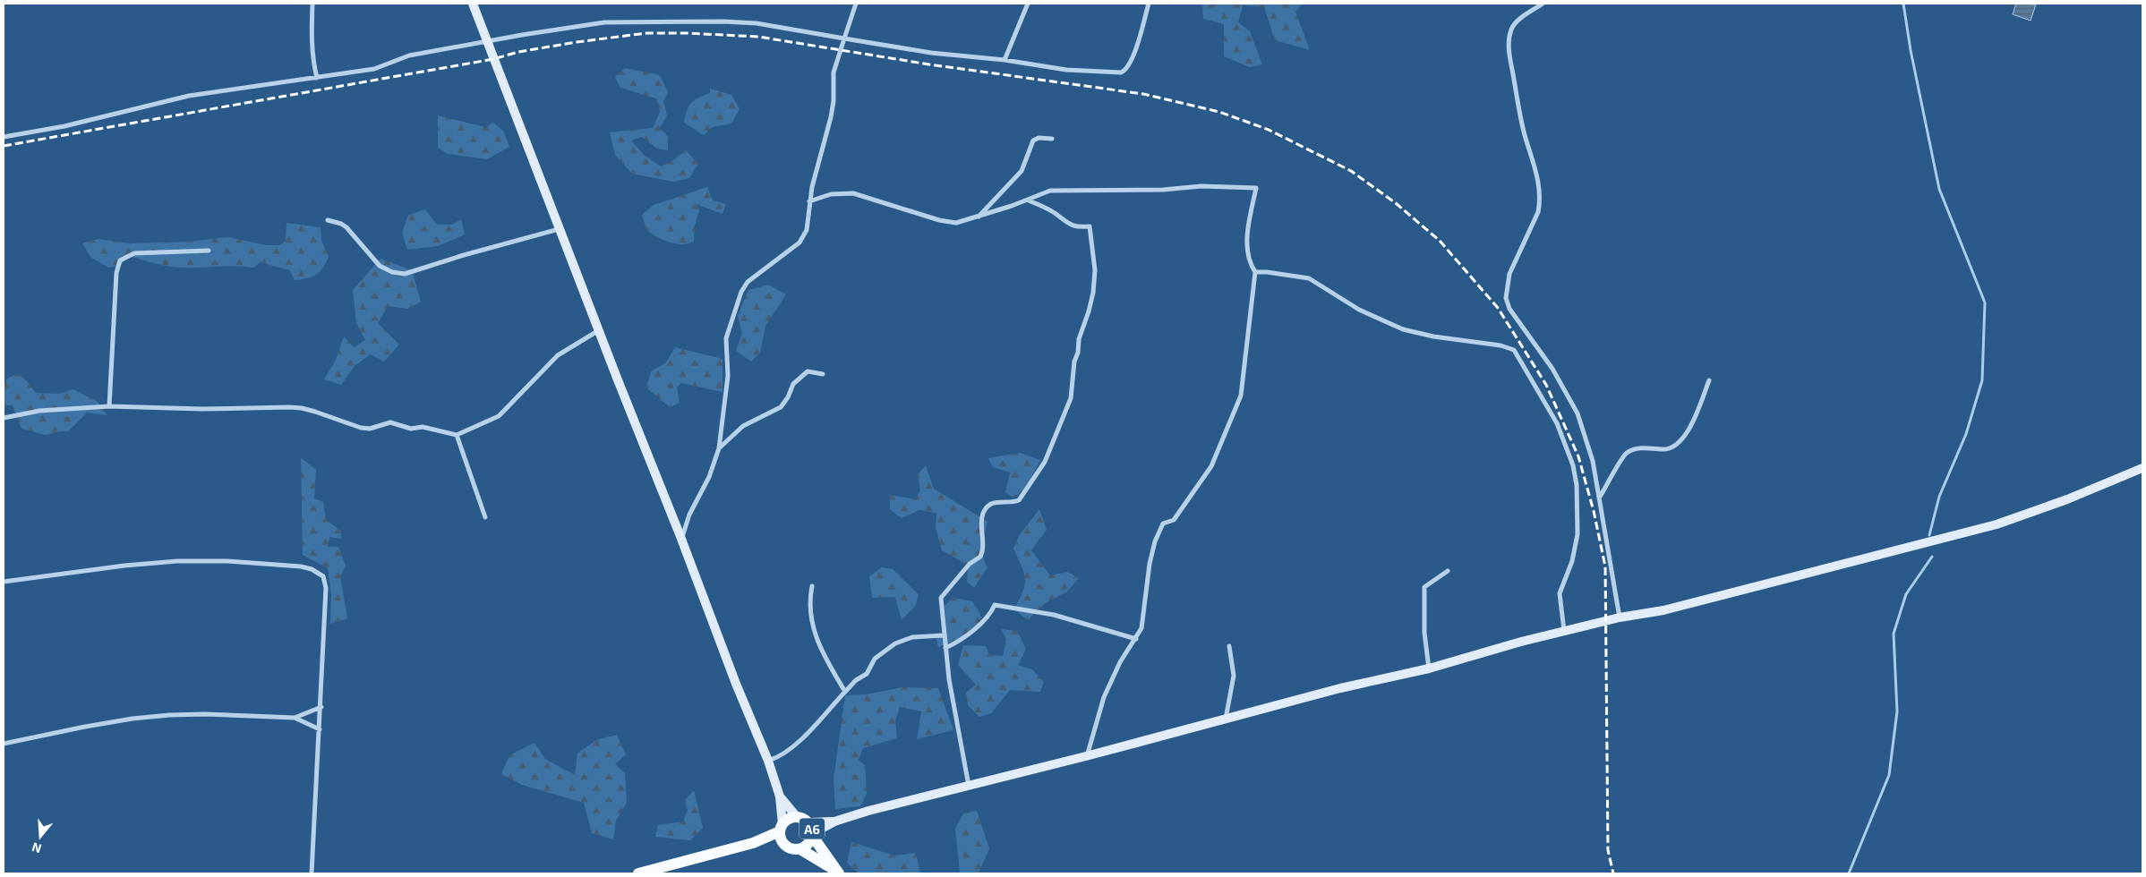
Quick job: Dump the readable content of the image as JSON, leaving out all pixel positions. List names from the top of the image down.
{
  "streets": {
    "main road": ["A6"]
  },
  "north": "bottom"
}
